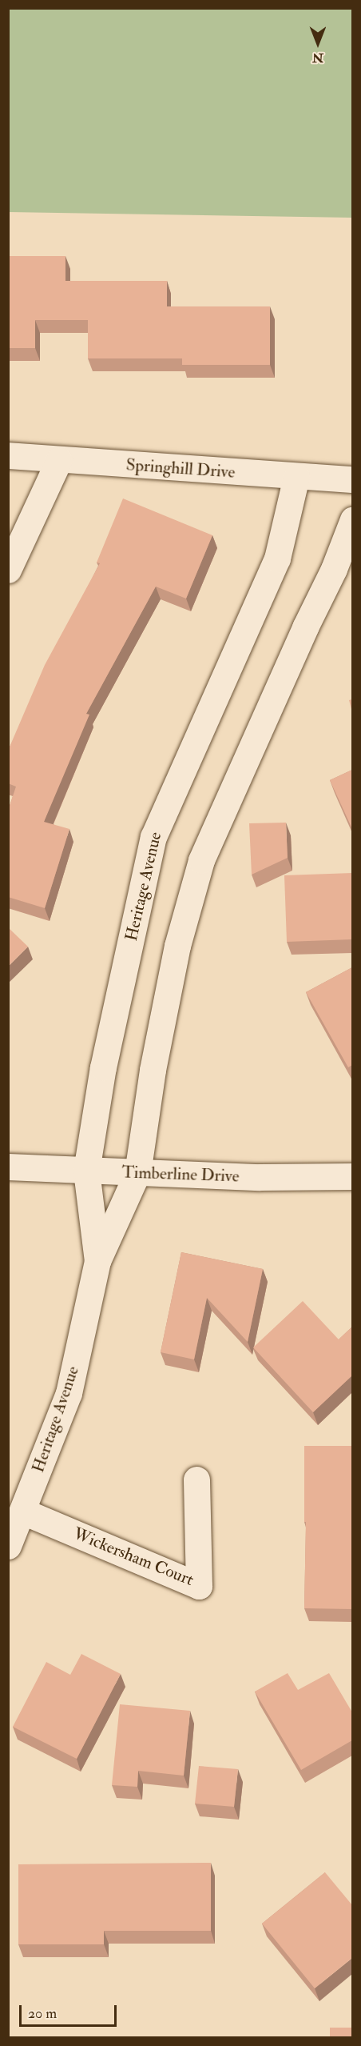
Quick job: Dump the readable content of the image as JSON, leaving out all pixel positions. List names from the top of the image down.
{
  "streets": {
    "street": [
      "Springhill Drive",
      "Heritage Avenue",
      "Timberline Drive",
      "Wickersham Court"
    ]
  },
  "crossings": [
    ["Springhill Drive", "Heritage Avenue"],
    ["Heritage Avenue", "Timberline Drive"],
    ["Heritage Avenue", "Wickersham Court"]
  ],
  "scale_bar": "20 m",
  "north": "bottom"
}
